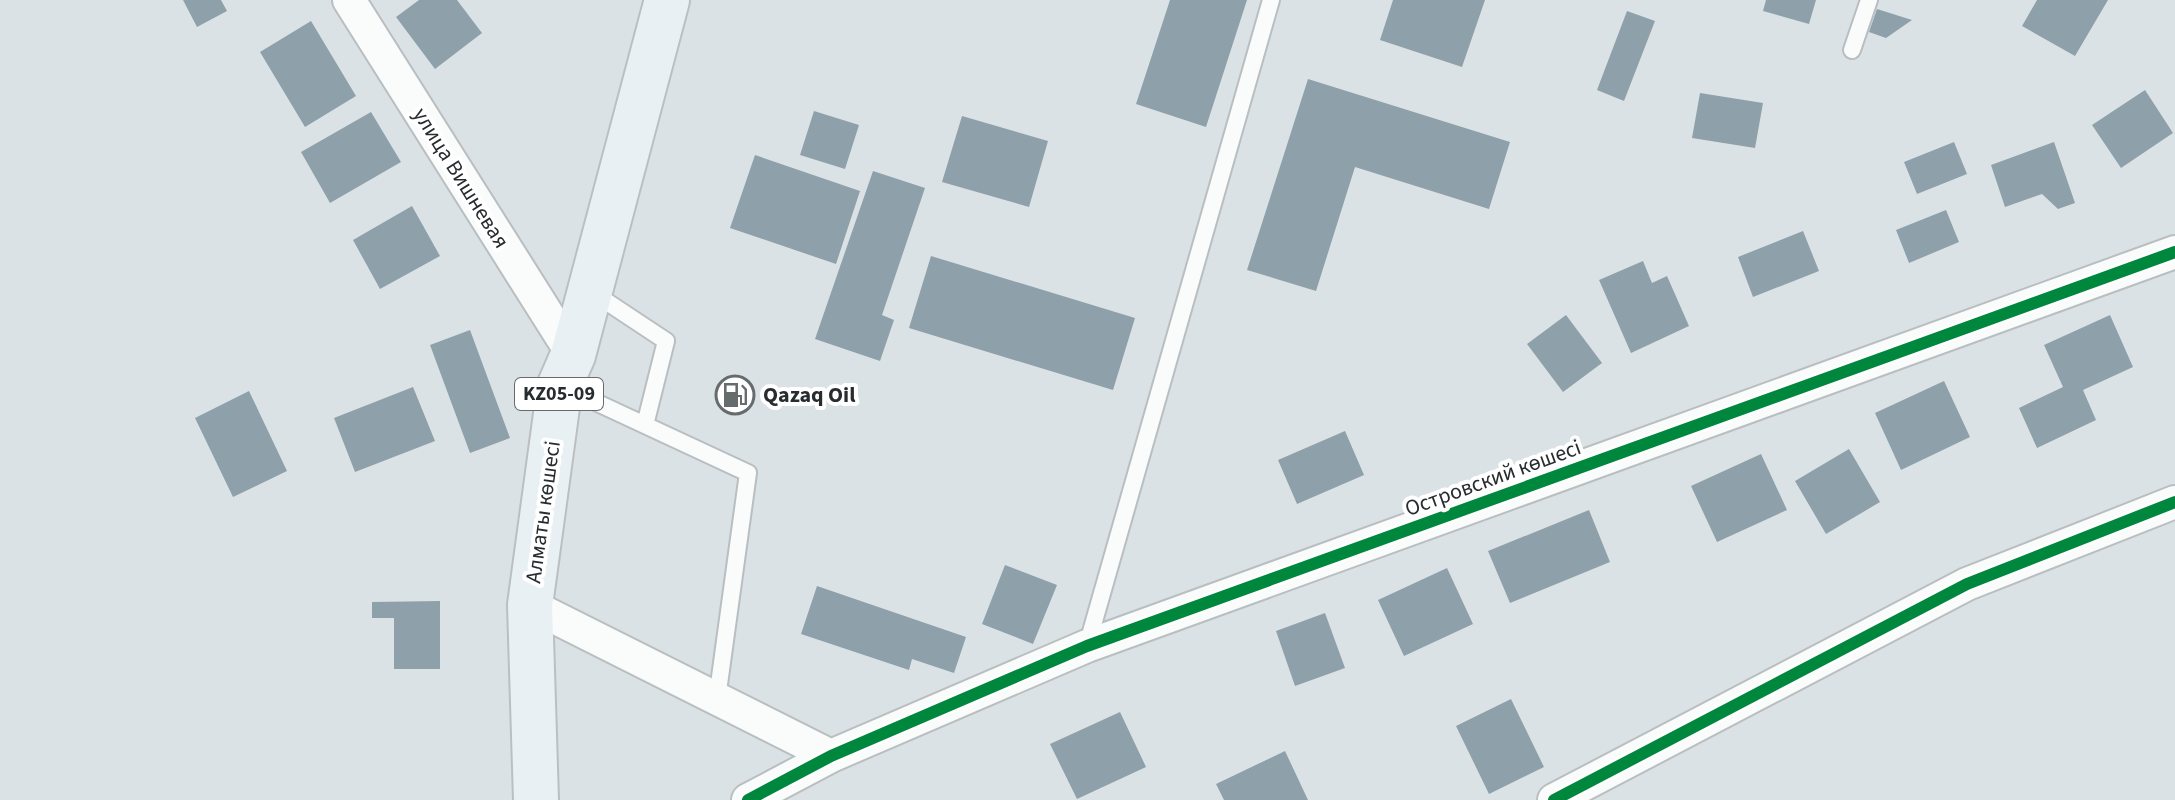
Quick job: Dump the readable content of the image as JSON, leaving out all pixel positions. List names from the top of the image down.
{
  "streets": {
    "main road": ["KZ05-09", "Алматы көшесі"],
    "street": ["улица Вишневая", "Островский көшесі"]
  },
  "crossings": [
    ["улица Вишневая", "Алматы көшесі"]
  ],
  "places": {
    "fuel station": ["Qazaq Oil"]
  }
}
